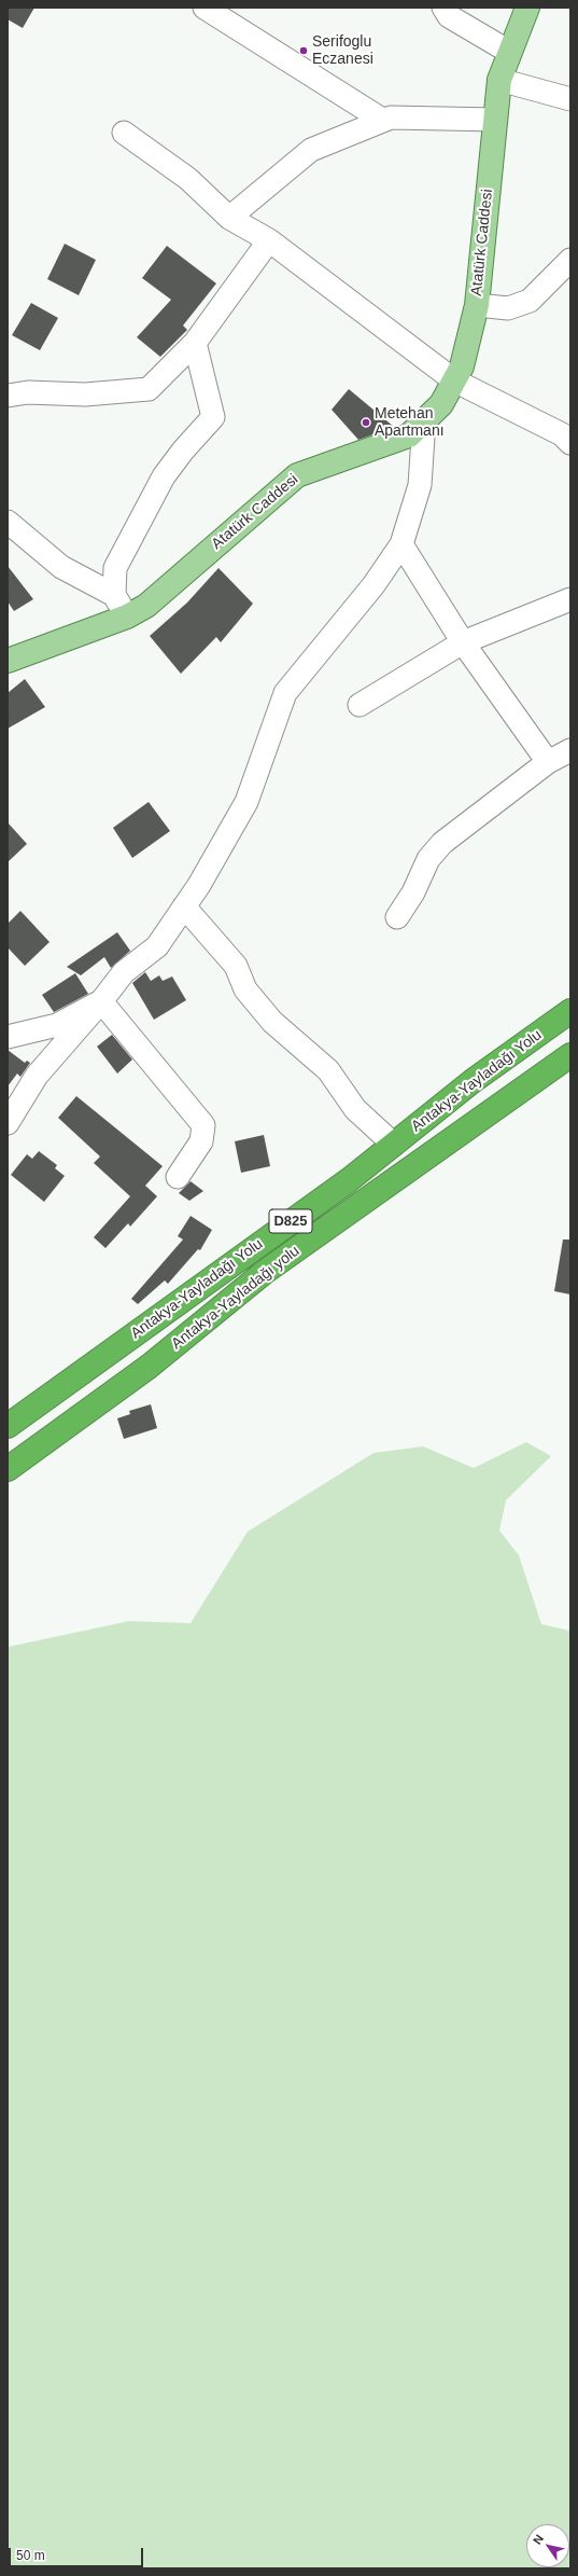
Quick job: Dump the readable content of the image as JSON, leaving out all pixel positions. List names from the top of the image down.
{
  "streets": {
    "highway": ["Antakya-Yayladağı Yolu", "D825", "Antakya-Yayladağı yolu"],
    "main road": ["Atatürk Caddesi"]
  },
  "places": ["Serifoglu Eczanesi", "Metehan Apartmanı"],
  "scale_bar": "50 m",
  "north": "top left"
}
